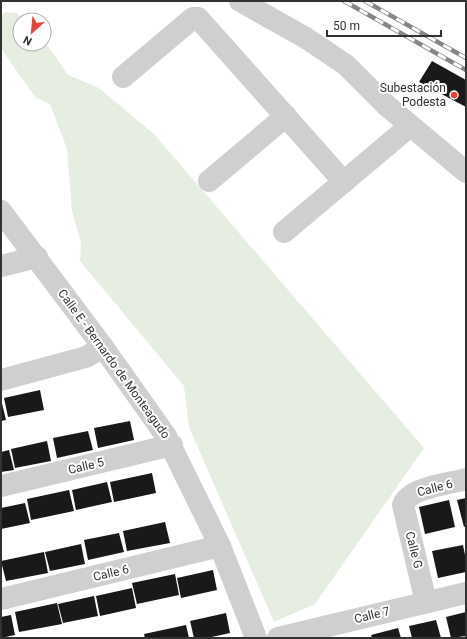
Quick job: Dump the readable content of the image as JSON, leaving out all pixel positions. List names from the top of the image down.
{
  "streets": {
    "street": [
      "Calle E - Bernardo de Monteagudo",
      "Calle 5",
      "Calle 6",
      "Calle G",
      "Calle 7"
    ]
  },
  "crossings": [
    ["Calle E - Bernardo de Monteagudo", "Calle 5"],
    ["Calle E - Bernardo de Monteagudo", "Calle 6"],
    ["Calle 6", "Calle G"],
    ["Calle G", "Calle 7"]
  ],
  "places": ["Subestación Podesta"],
  "scale_bar": "50 m",
  "north": "bottom left"
}
